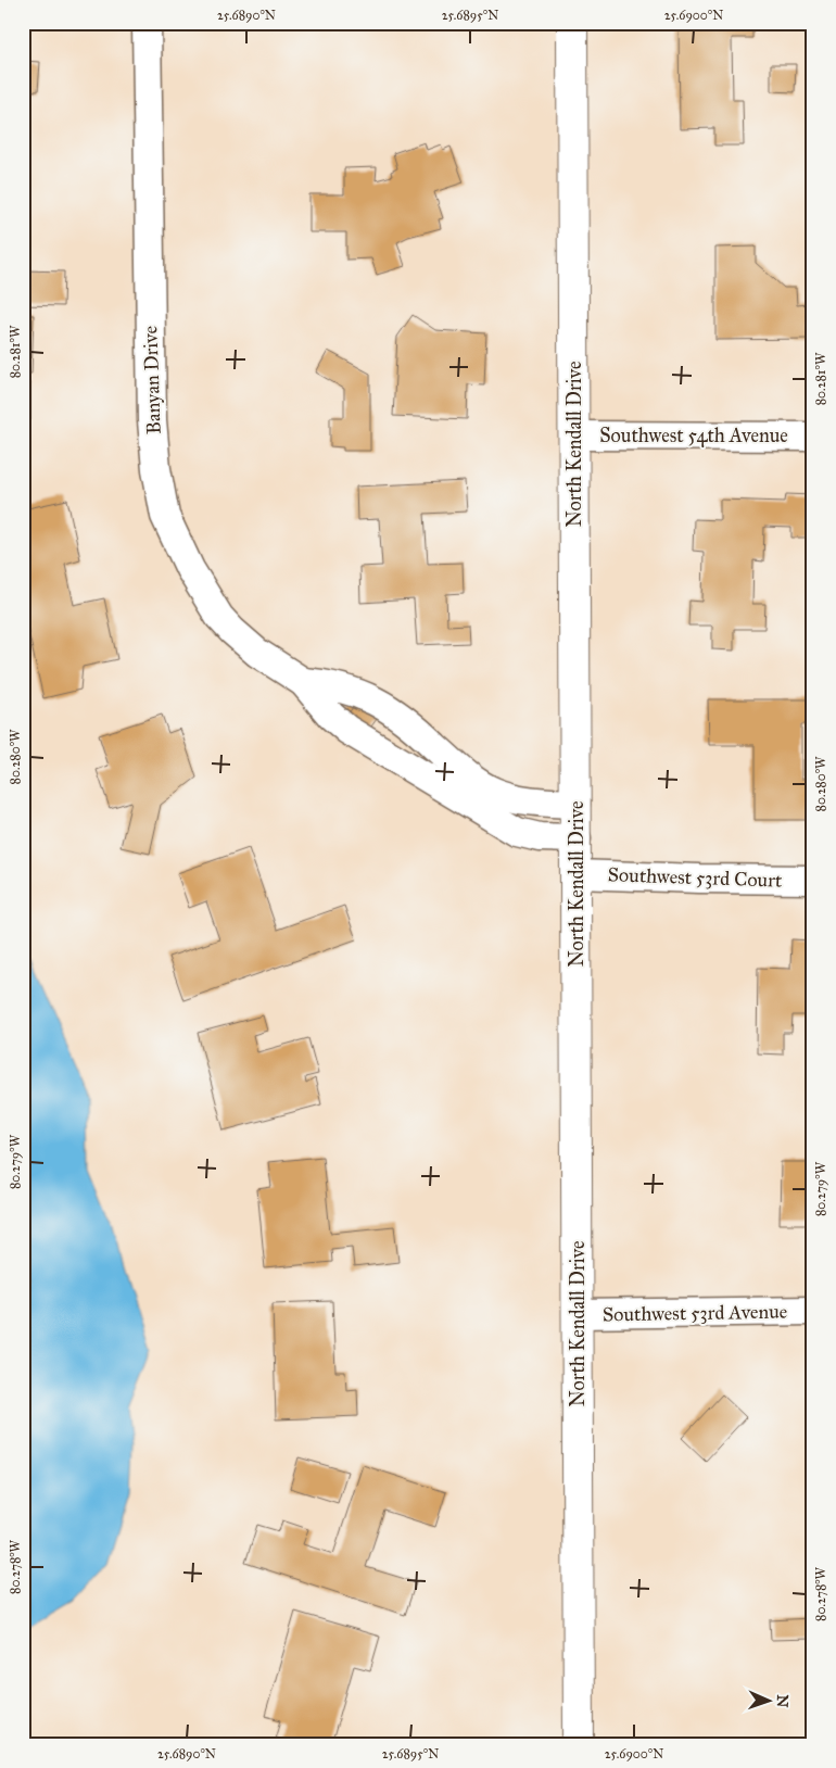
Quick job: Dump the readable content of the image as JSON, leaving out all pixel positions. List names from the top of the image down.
{
  "streets": {
    "street": [
      "Banyan Drive",
      "Southwest 54th Avenue",
      "North Kendall Drive",
      "Southwest 53rd Court",
      "Southwest 53rd Avenue"
    ]
  },
  "crossings": [
    ["Banyan Drive", "North Kendall Drive"],
    ["Southwest 54th Avenue", "North Kendall Drive"],
    ["North Kendall Drive", "Southwest 53rd Court"],
    ["North Kendall Drive", "Southwest 53rd Avenue"]
  ],
  "north": "right",
  "coordinates": [
    "25.6890°N",
    "25.6895°N",
    "25.6900°N",
    "80.281°W",
    "80.280°W",
    "80.279°W",
    "80.278°W"
  ]
}
